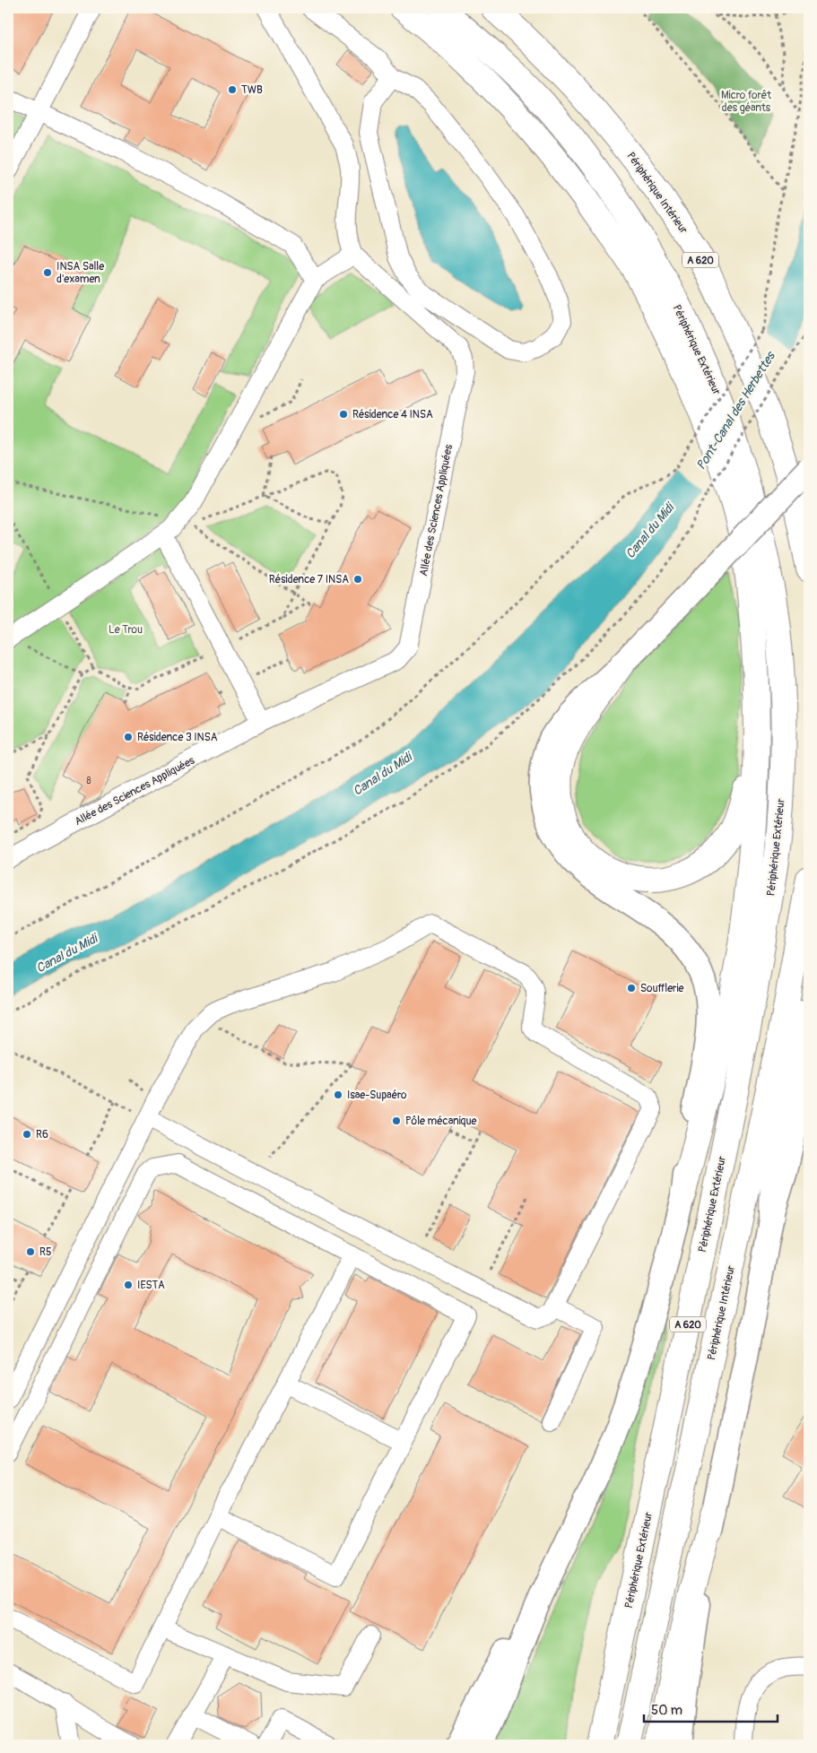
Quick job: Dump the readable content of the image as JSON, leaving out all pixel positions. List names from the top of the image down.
{
  "streets": {
    "highway": ["Périphérique Intérieur", "A 620", "Périphérique Extérieur"],
    "street": ["Allée des Sciences Appliquées"]
  },
  "water": ["Pont-Canal des Herbettes", "Canal du Midi"],
  "parks": ["Micro forêt des géants", "Le Trou"],
  "places": [
    "TWB",
    "INSA Salle d'examen",
    "Résidence 4 INSA",
    "Résidence 7 INSA",
    "Résidence 3 INSA",
    "Soufflerie",
    "Isae-Supaéro",
    "Pôle mécanique",
    "R6",
    "R5",
    "IESTA"
  ],
  "house_numbers": ["8"],
  "scale_bar": "50 m"
}
